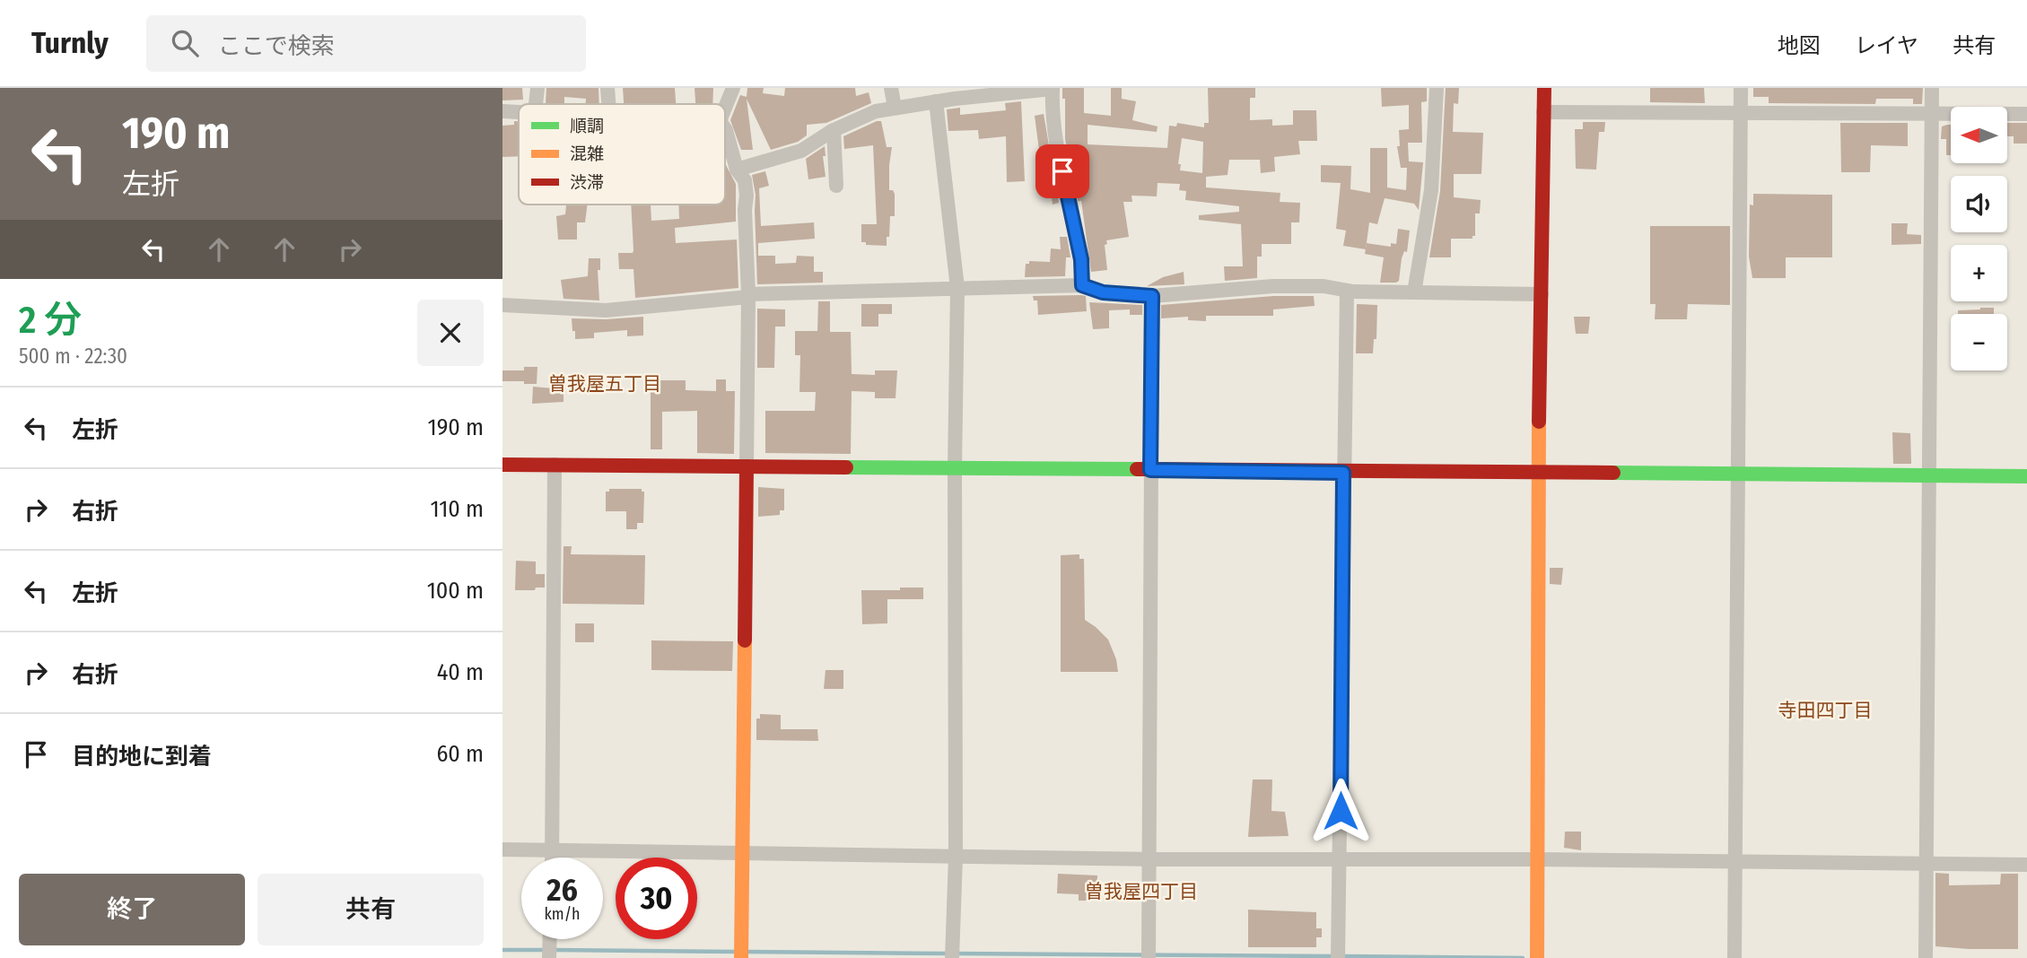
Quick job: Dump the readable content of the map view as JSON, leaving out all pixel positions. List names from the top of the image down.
{
  "districts": ["曽我屋五丁目", "寺田四丁目", "曽我屋四丁目"],
  "legend": ["順調", "混雑", "渋滞"],
  "north": "left",
  "page": {
    "header": "Turnly",
    "search": "ここで検索",
    "nav": ["地図", "レイヤ", "共有"],
    "turn": ["190 m", "左折"],
    "map_buttons": ["+", "−"],
    "heading": ["2 分", "500 m · 22:30"],
    "list": [
      {
        "name": "左折",
        "value": "190 m"
      },
      {
        "name": "右折",
        "value": "110 m"
      },
      {
        "name": "左折",
        "value": "100 m"
      },
      {
        "name": "右折",
        "value": "40 m"
      },
      {
        "name": "目的地に到着",
        "value": "60 m"
      }
    ],
    "speed": "26 km/h",
    "limit": "30",
    "buttons": ["終了", "共有"]
  }
}
